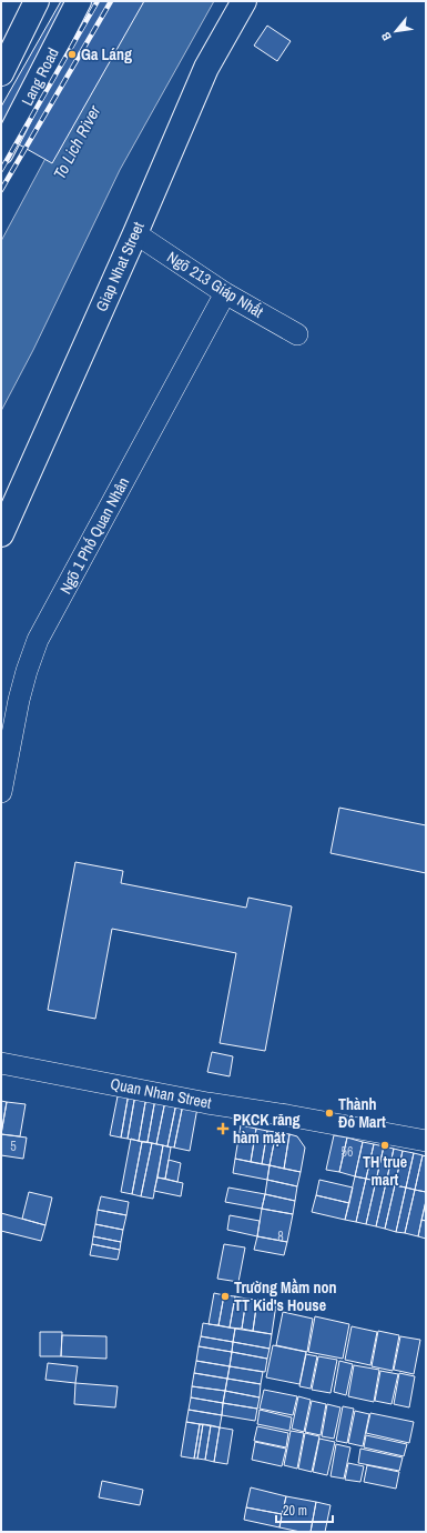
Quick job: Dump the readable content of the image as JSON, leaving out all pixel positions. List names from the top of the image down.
{
  "streets": {
    "main road": ["Lang Road", "Giap Nhat Street"],
    "street": ["Ngõ 213 Giáp Nhất", "Ngõ 1 Phố Quan Nhân", "Quan Nhan Street"]
  },
  "crossings": [
    ["Giap Nhat Street", "Ngõ 213 Giáp Nhất"],
    ["Ngõ 213 Giáp Nhất", "Ngõ 1 Phố Quan Nhân"]
  ],
  "water": ["To Lich River"],
  "places": {
    "other": [
      "Ga Láng",
      "Thành Đô Mart",
      "TH true mart",
      "Trường Mầm non TT Kid's House"
    ],
    "health": ["PKCK răng hàm mặt"]
  },
  "house_numbers": ["5", "56", "8"],
  "scale_bar": "20 m",
  "north": "bottom left"
}
